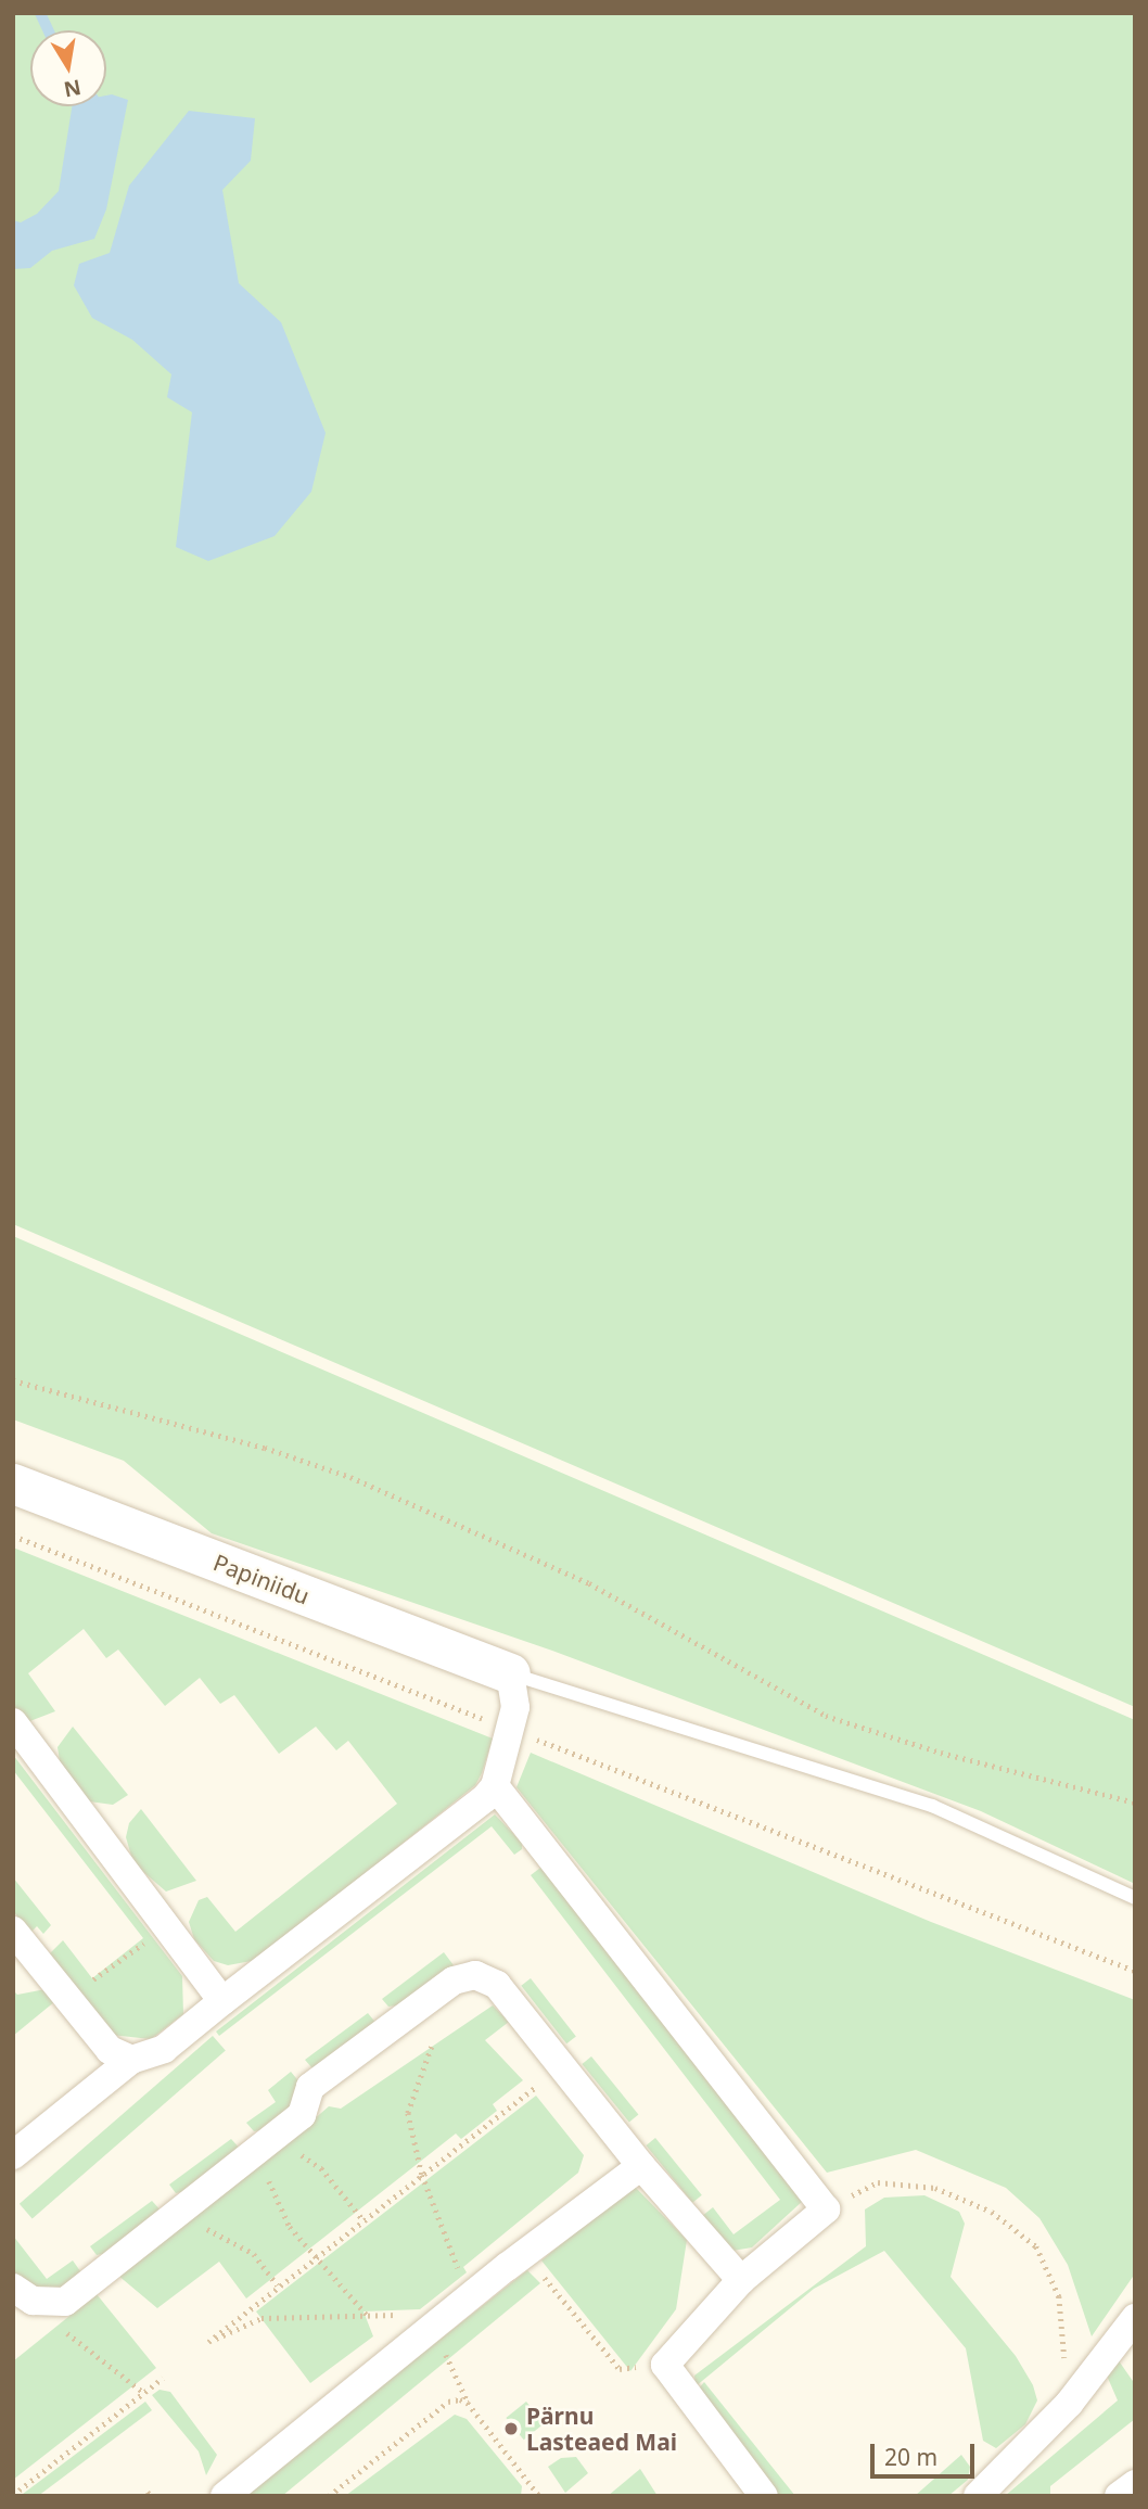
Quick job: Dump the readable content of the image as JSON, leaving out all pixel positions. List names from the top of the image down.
{
  "streets": {
    "street": ["Papiniidu"]
  },
  "places": ["Pärnu Lasteaed Mai"],
  "scale_bar": "20 m",
  "north": "bottom"
}
